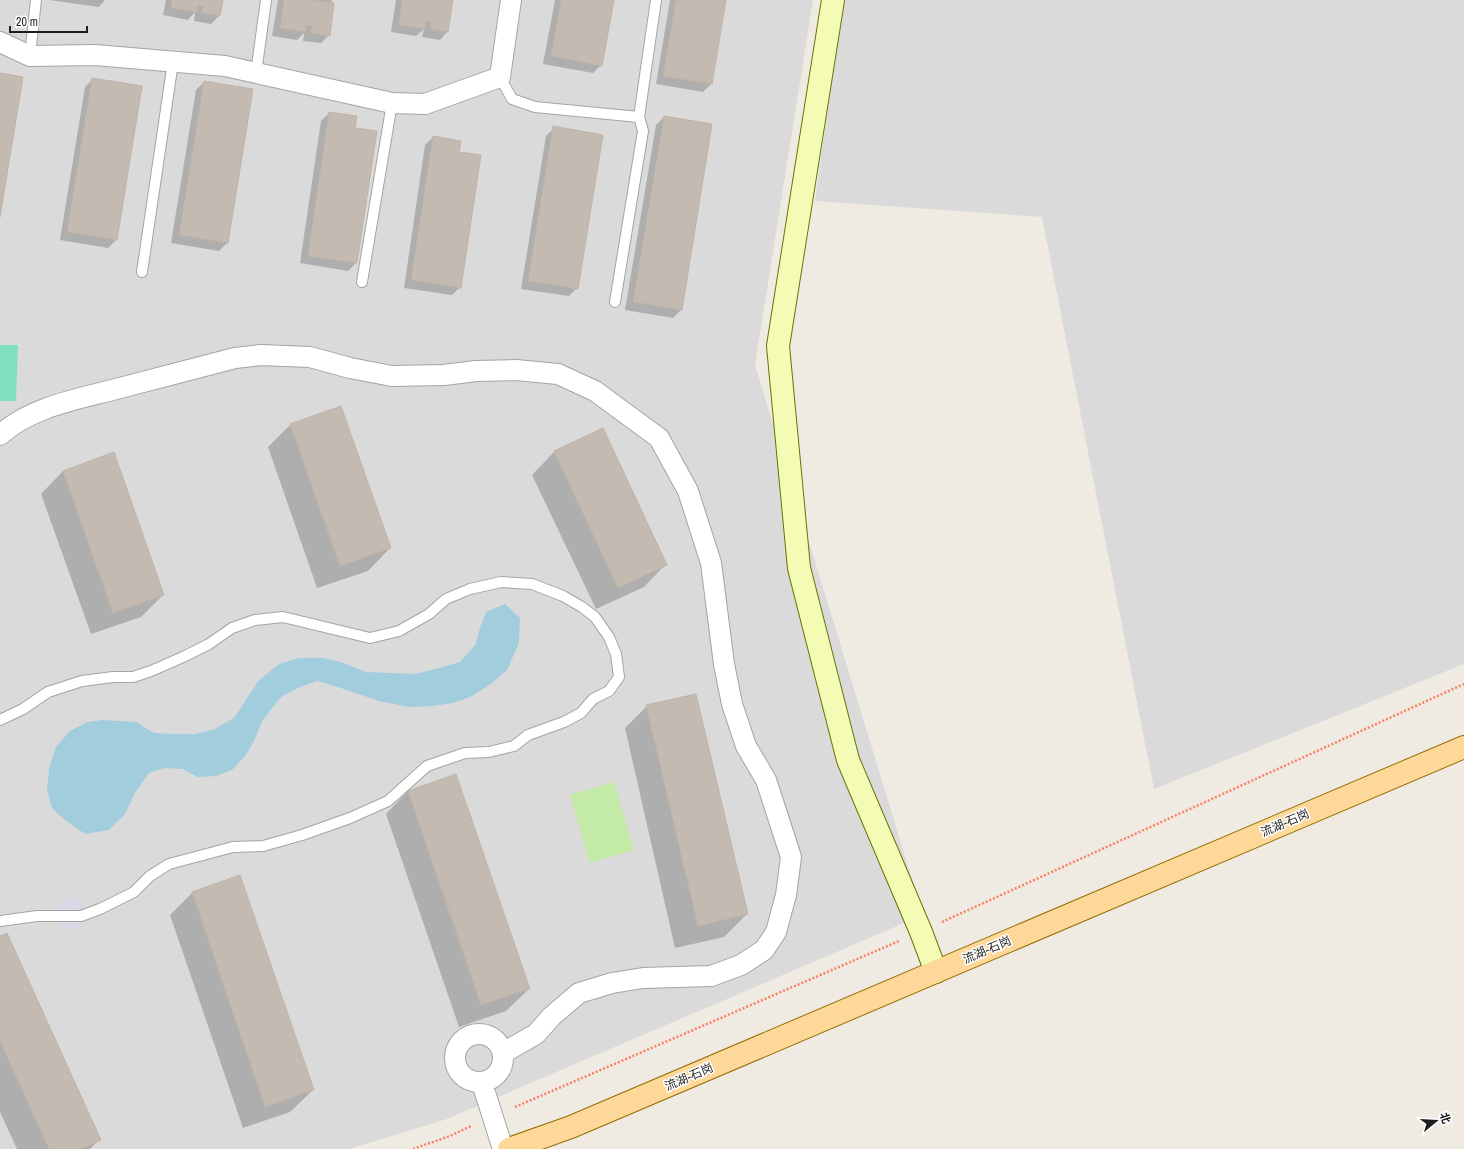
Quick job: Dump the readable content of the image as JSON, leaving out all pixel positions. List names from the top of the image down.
{
  "streets": {
    "main road": ["流湖-石岗"]
  },
  "scale_bar": "20 m",
  "north": "right"
}
